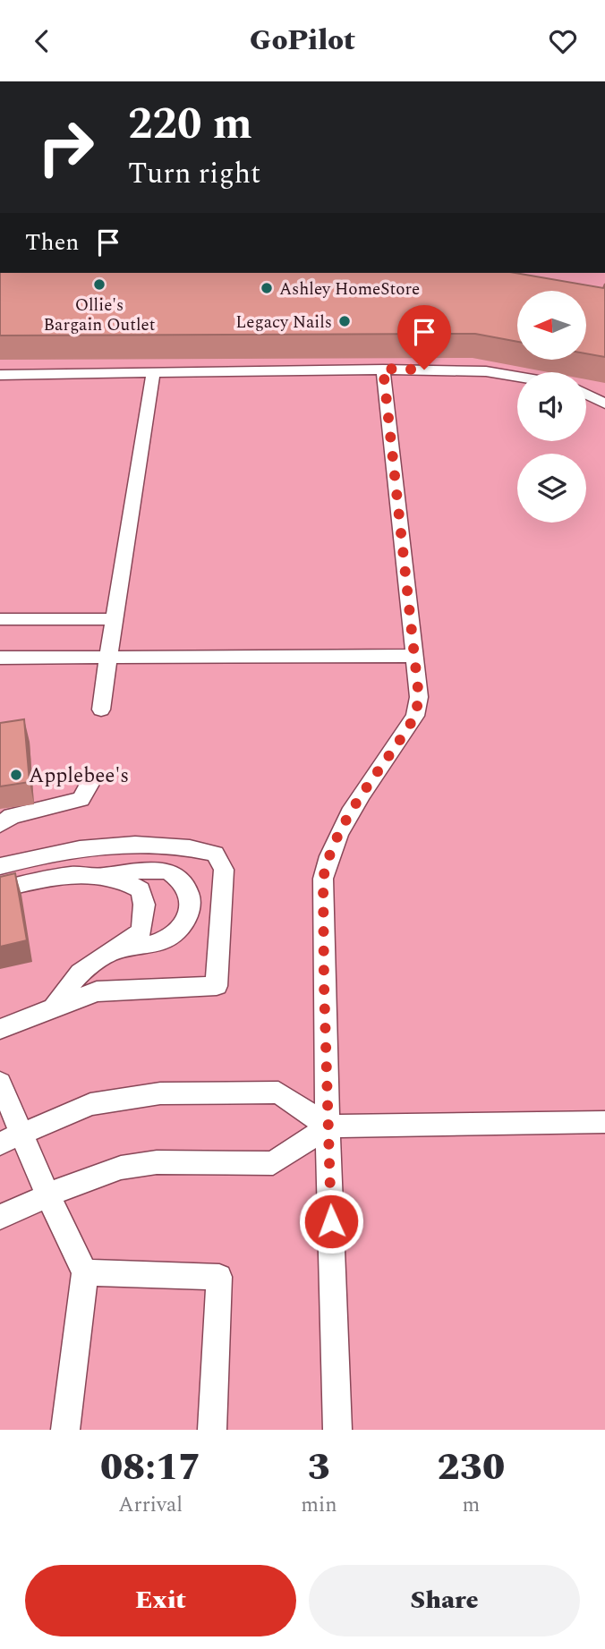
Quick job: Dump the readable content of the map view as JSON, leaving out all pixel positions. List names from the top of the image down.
{
  "places": [
    "Ollie's Bargain Outlet",
    "Ashley HomeStore",
    "Legacy Nails",
    "Applebee's"
  ],
  "north": "left",
  "page": {
    "header": "GoPilot",
    "turn": ["220 m", "Turn right"],
    "then": "Then",
    "eta": [
      "08:17",
      "Arrival",
      "3",
      "min",
      "230",
      "m"
    ],
    "buttons": ["Exit", "Share"]
  }
}
